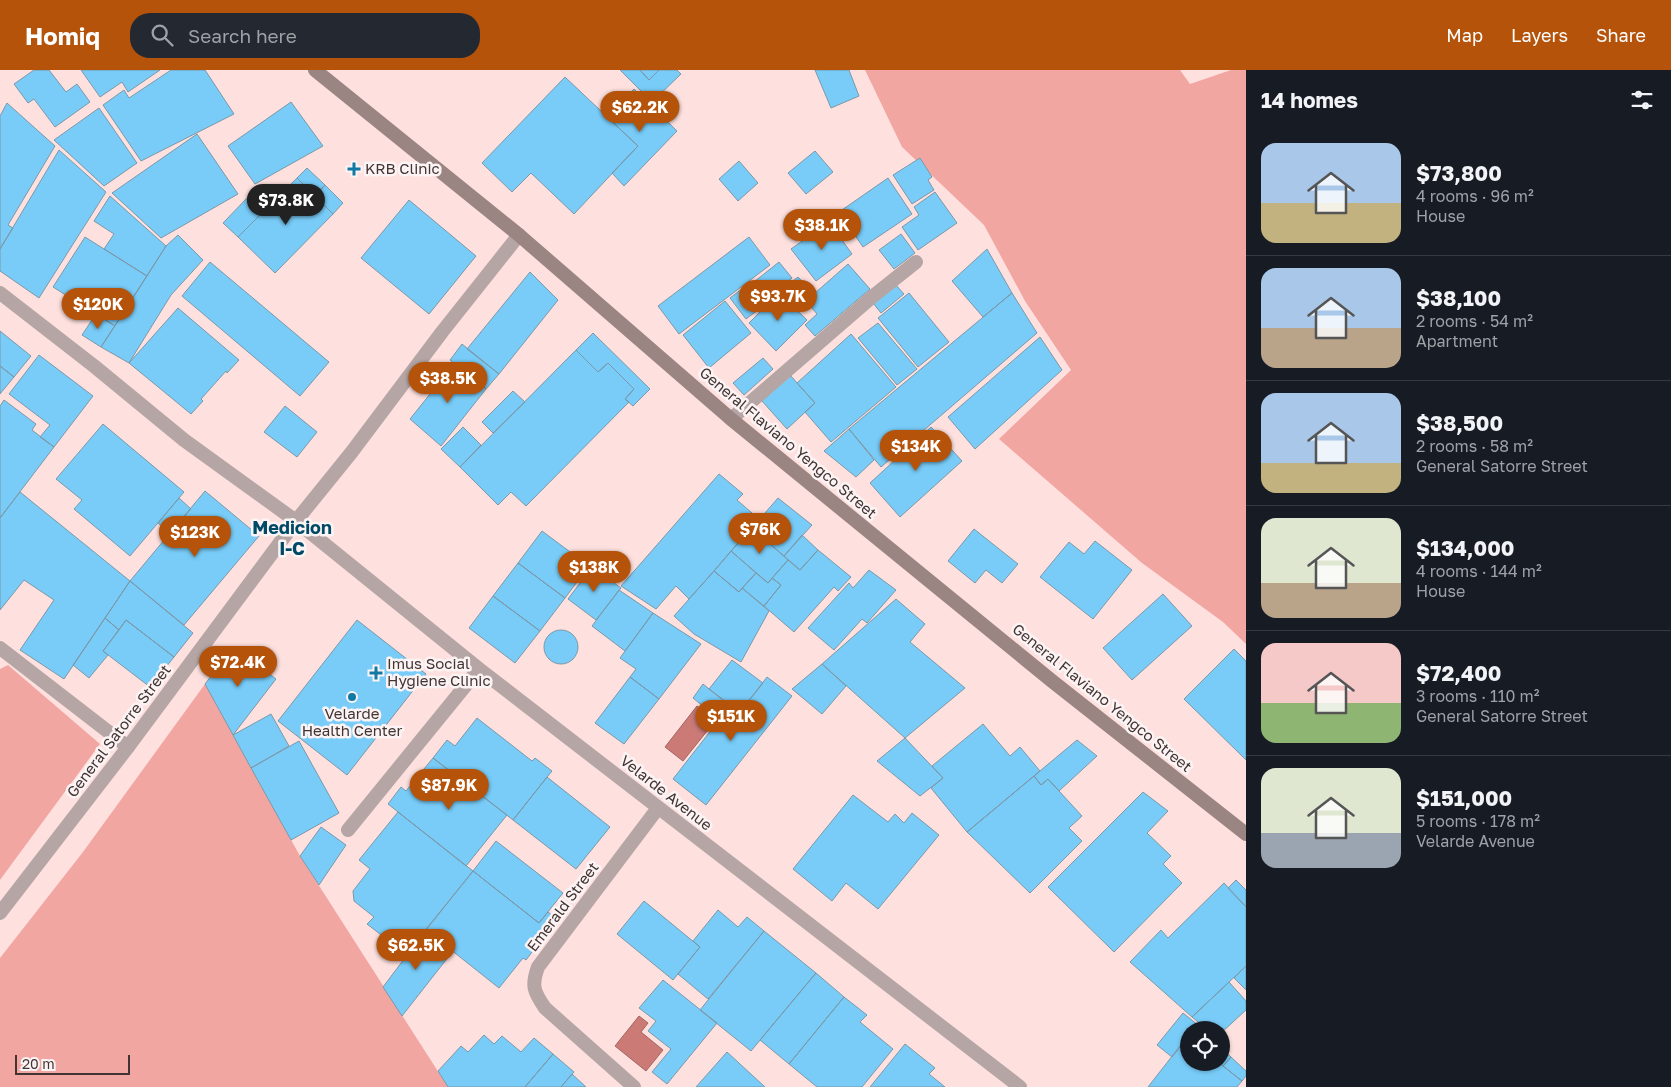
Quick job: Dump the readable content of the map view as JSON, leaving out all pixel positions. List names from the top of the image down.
{
  "streets": {
    "main road": ["General Flaviano Yengco Street"],
    "street": ["General Satorre Street", "Velarde Avenue", "Emerald Street"]
  },
  "crossings": [
    ["General Flaviano Yengco Street", "General Satorre Street"],
    ["General Satorre Street", "Velarde Avenue"],
    ["Velarde Avenue", "Emerald Street"]
  ],
  "districts": ["Medicion I-C"],
  "places": {
    "health": ["KRB Clinic", "Imus Social Hygiene Clinic"],
    "other": ["Velarde Health Center"]
  },
  "scale_bar": "20 m",
  "page": {
    "header": "Homiq",
    "search": "Search here",
    "nav": ["Map", "Layers", "Share"],
    "heading": "14 homes",
    "price": [
      "$62.2K",
      "$73.8K",
      "$38.1K",
      "$93.7K",
      "$120K",
      "$38.5K",
      "$134K",
      "$76K",
      "$123K",
      "$138K",
      "$72.4K",
      "$151K",
      "$87.9K",
      "$62.5K"
    ],
    "list": [
      {
        "name": "$73,800",
        "note": "4 rooms · 96 m² · House"
      },
      {
        "name": "$38,100",
        "note": "2 rooms · 54 m² · Apartment"
      },
      {
        "name": "$38,500",
        "note": "2 rooms · 58 m² · General Satorre Street"
      },
      {
        "name": "$134,000",
        "note": "4 rooms · 144 m² · House"
      },
      {
        "name": "$72,400",
        "note": "3 rooms · 110 m² · General Satorre Street"
      },
      {
        "name": "$151,000",
        "note": "5 rooms · 178 m² · Velarde Avenue"
      }
    ],
    "scale": "20 m"
  }
}
